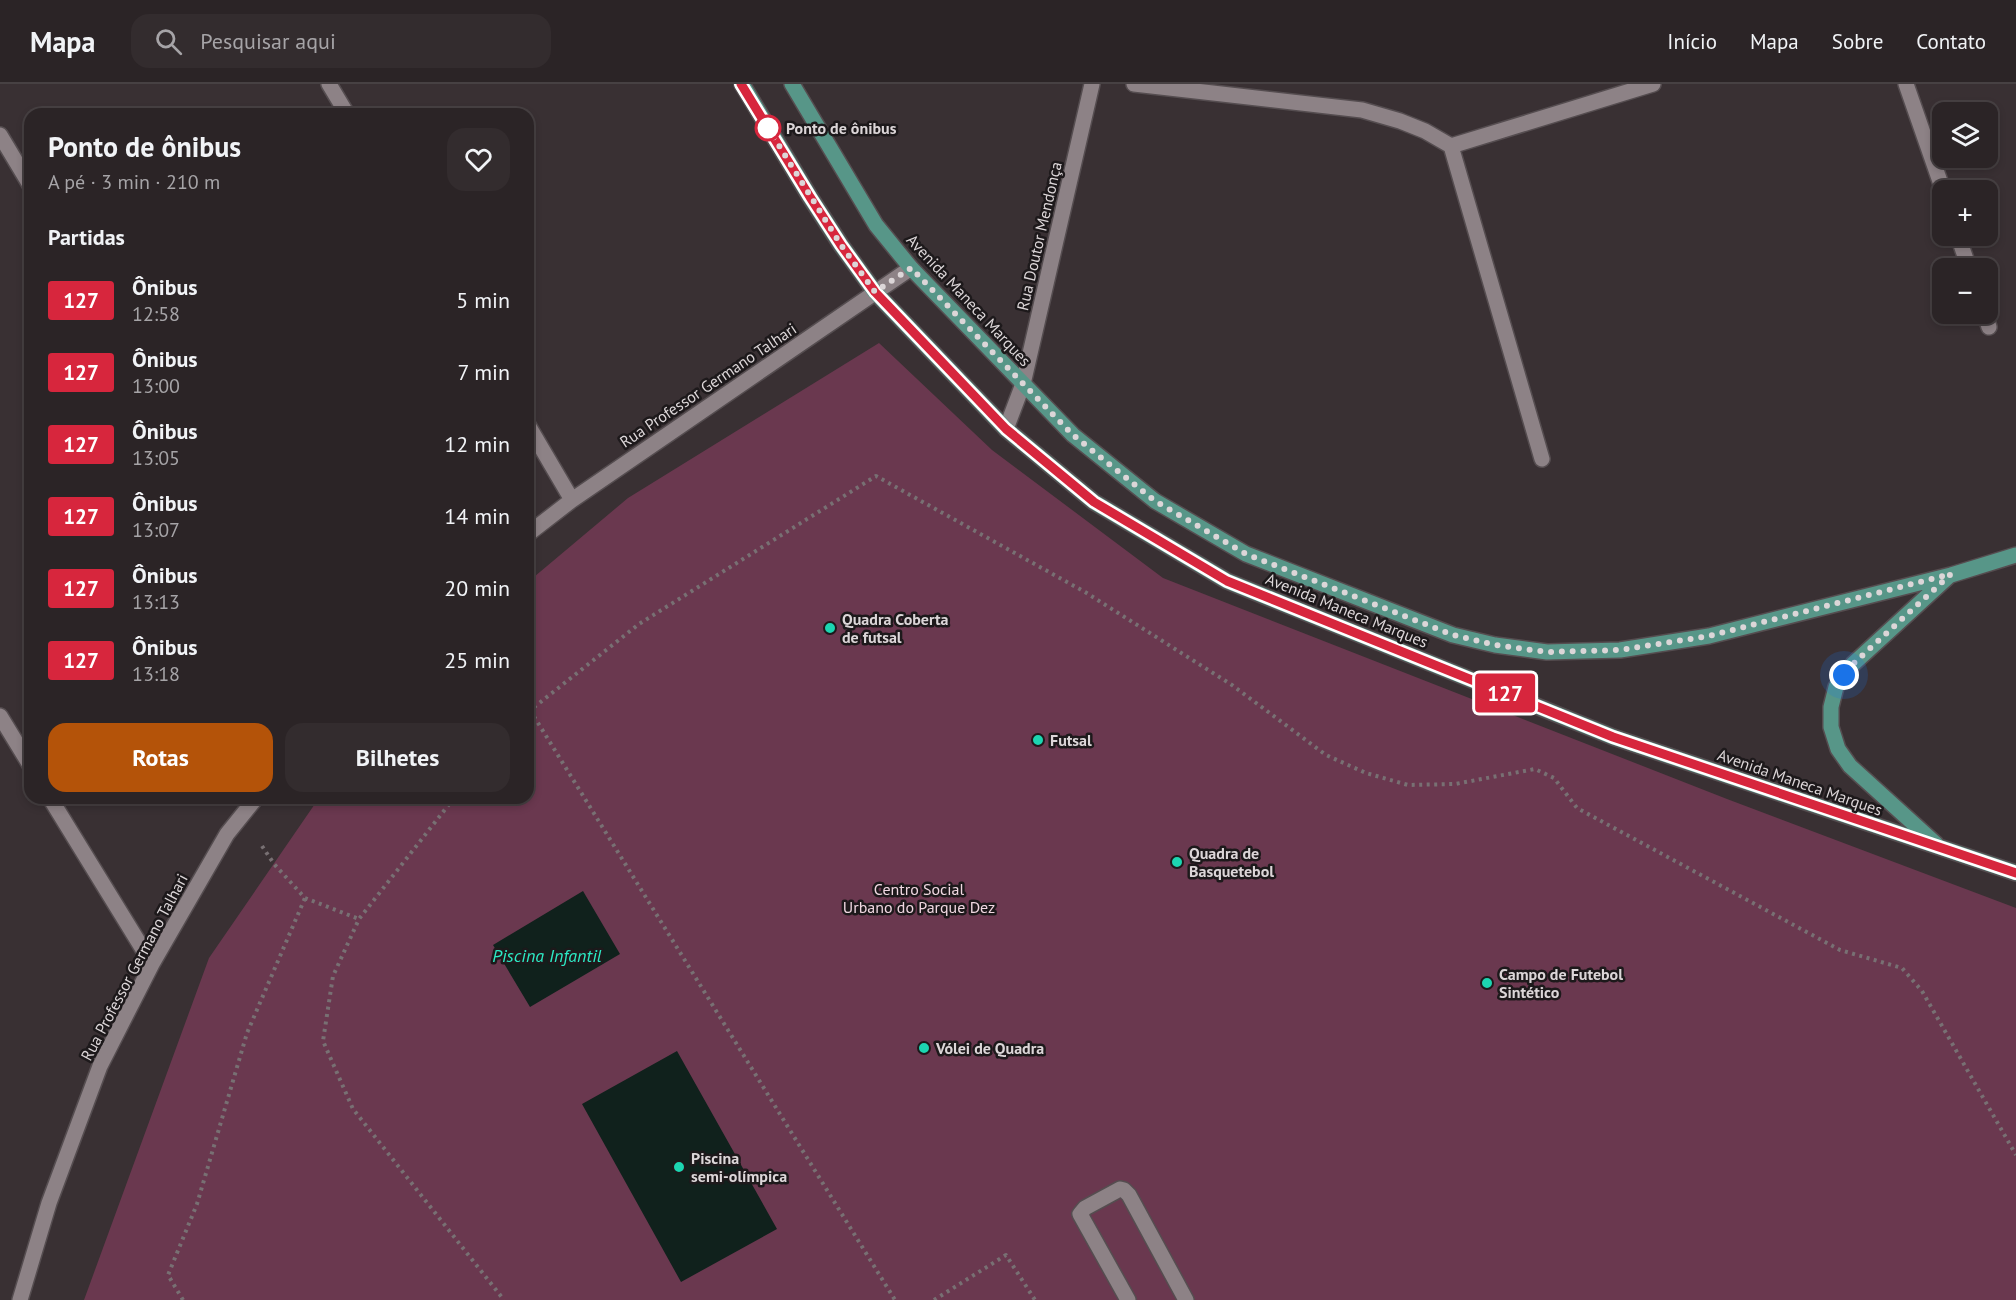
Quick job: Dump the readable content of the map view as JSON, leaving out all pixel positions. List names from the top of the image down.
{
  "streets": {
    "main road": ["Avenida Maneca Marques"],
    "street": ["Rua Doutor Mendonça", "Rua Professor Germano Talhari"]
  },
  "crossings": [
    ["Rua Doutor Mendonça", "Avenida Maneca Marques"],
    ["Avenida Maneca Marques", "Rua Professor Germano Talhari"]
  ],
  "water": ["Piscina Infantil"],
  "parks": ["Centro Social Urbano do Parque Dez"],
  "places": [
    "Ponto de ônibus",
    "Quadra Coberta de futsal",
    "Futsal",
    "Quadra de Basquetebol",
    "Campo de Futebol Sintético",
    "Vólei de Quadra",
    "Piscina semi-olímpica"
  ],
  "lines": ["bus line 127"],
  "page": {
    "header": "Mapa",
    "search": "Pesquisar aqui",
    "nav": [
      "Início",
      "Mapa",
      "Sobre",
      "Contato"
    ],
    "on_map": "127",
    "map_buttons": ["+", "−"],
    "heading": [
      ["Ponto de ônibus", "A pé · 3 min · 210 m"],
      "Partidas"
    ],
    "list": [
      {
        "mark": "127",
        "name": "Ônibus",
        "note": "12:58",
        "value": "5 min"
      },
      {
        "mark": "127",
        "name": "Ônibus",
        "note": "13:00",
        "value": "7 min"
      },
      {
        "mark": "127",
        "name": "Ônibus",
        "note": "13:05",
        "value": "12 min"
      },
      {
        "mark": "127",
        "name": "Ônibus",
        "note": "13:07",
        "value": "14 min"
      },
      {
        "mark": "127",
        "name": "Ônibus",
        "note": "13:13",
        "value": "20 min"
      },
      {
        "mark": "127",
        "name": "Ônibus",
        "note": "13:18",
        "value": "25 min"
      }
    ],
    "buttons": ["Rotas", "Bilhetes"]
  }
}
